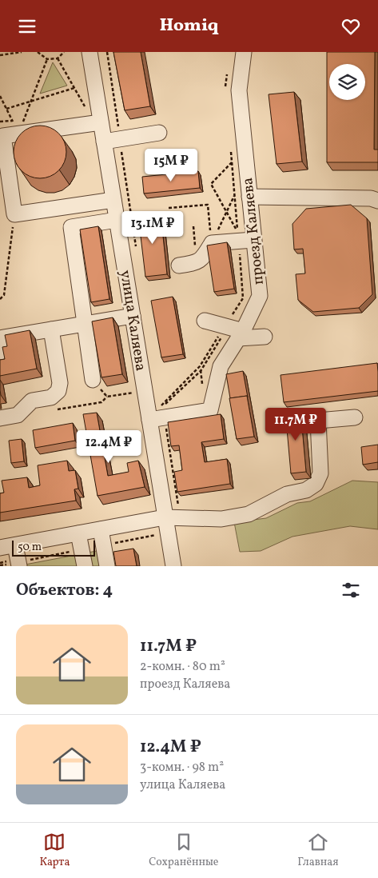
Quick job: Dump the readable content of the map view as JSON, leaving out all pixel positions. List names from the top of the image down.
{
  "streets": {
    "street": ["проезд Каляева", "улица Каляева"]
  },
  "crossings": [
    ["проезд Каляева", "улица Каляева"]
  ],
  "scale_bar": "50 m",
  "page": {
    "header": "Homiq",
    "price": [
      "15M ₽",
      "13.1M ₽",
      "11.7M ₽",
      "12.4M ₽"
    ],
    "scale": "50 m",
    "heading": "Объектов: 4",
    "list": [
      {
        "name": "11.7M ₽",
        "note": "2-комн. · 80 m² · проезд Каляева"
      },
      {
        "name": "12.4M ₽",
        "note": "3-комн. · 98 m² · улица Каляева"
      }
    ],
    "tabs": ["Карта", "Сохранённые", "Главная"]
  }
}
